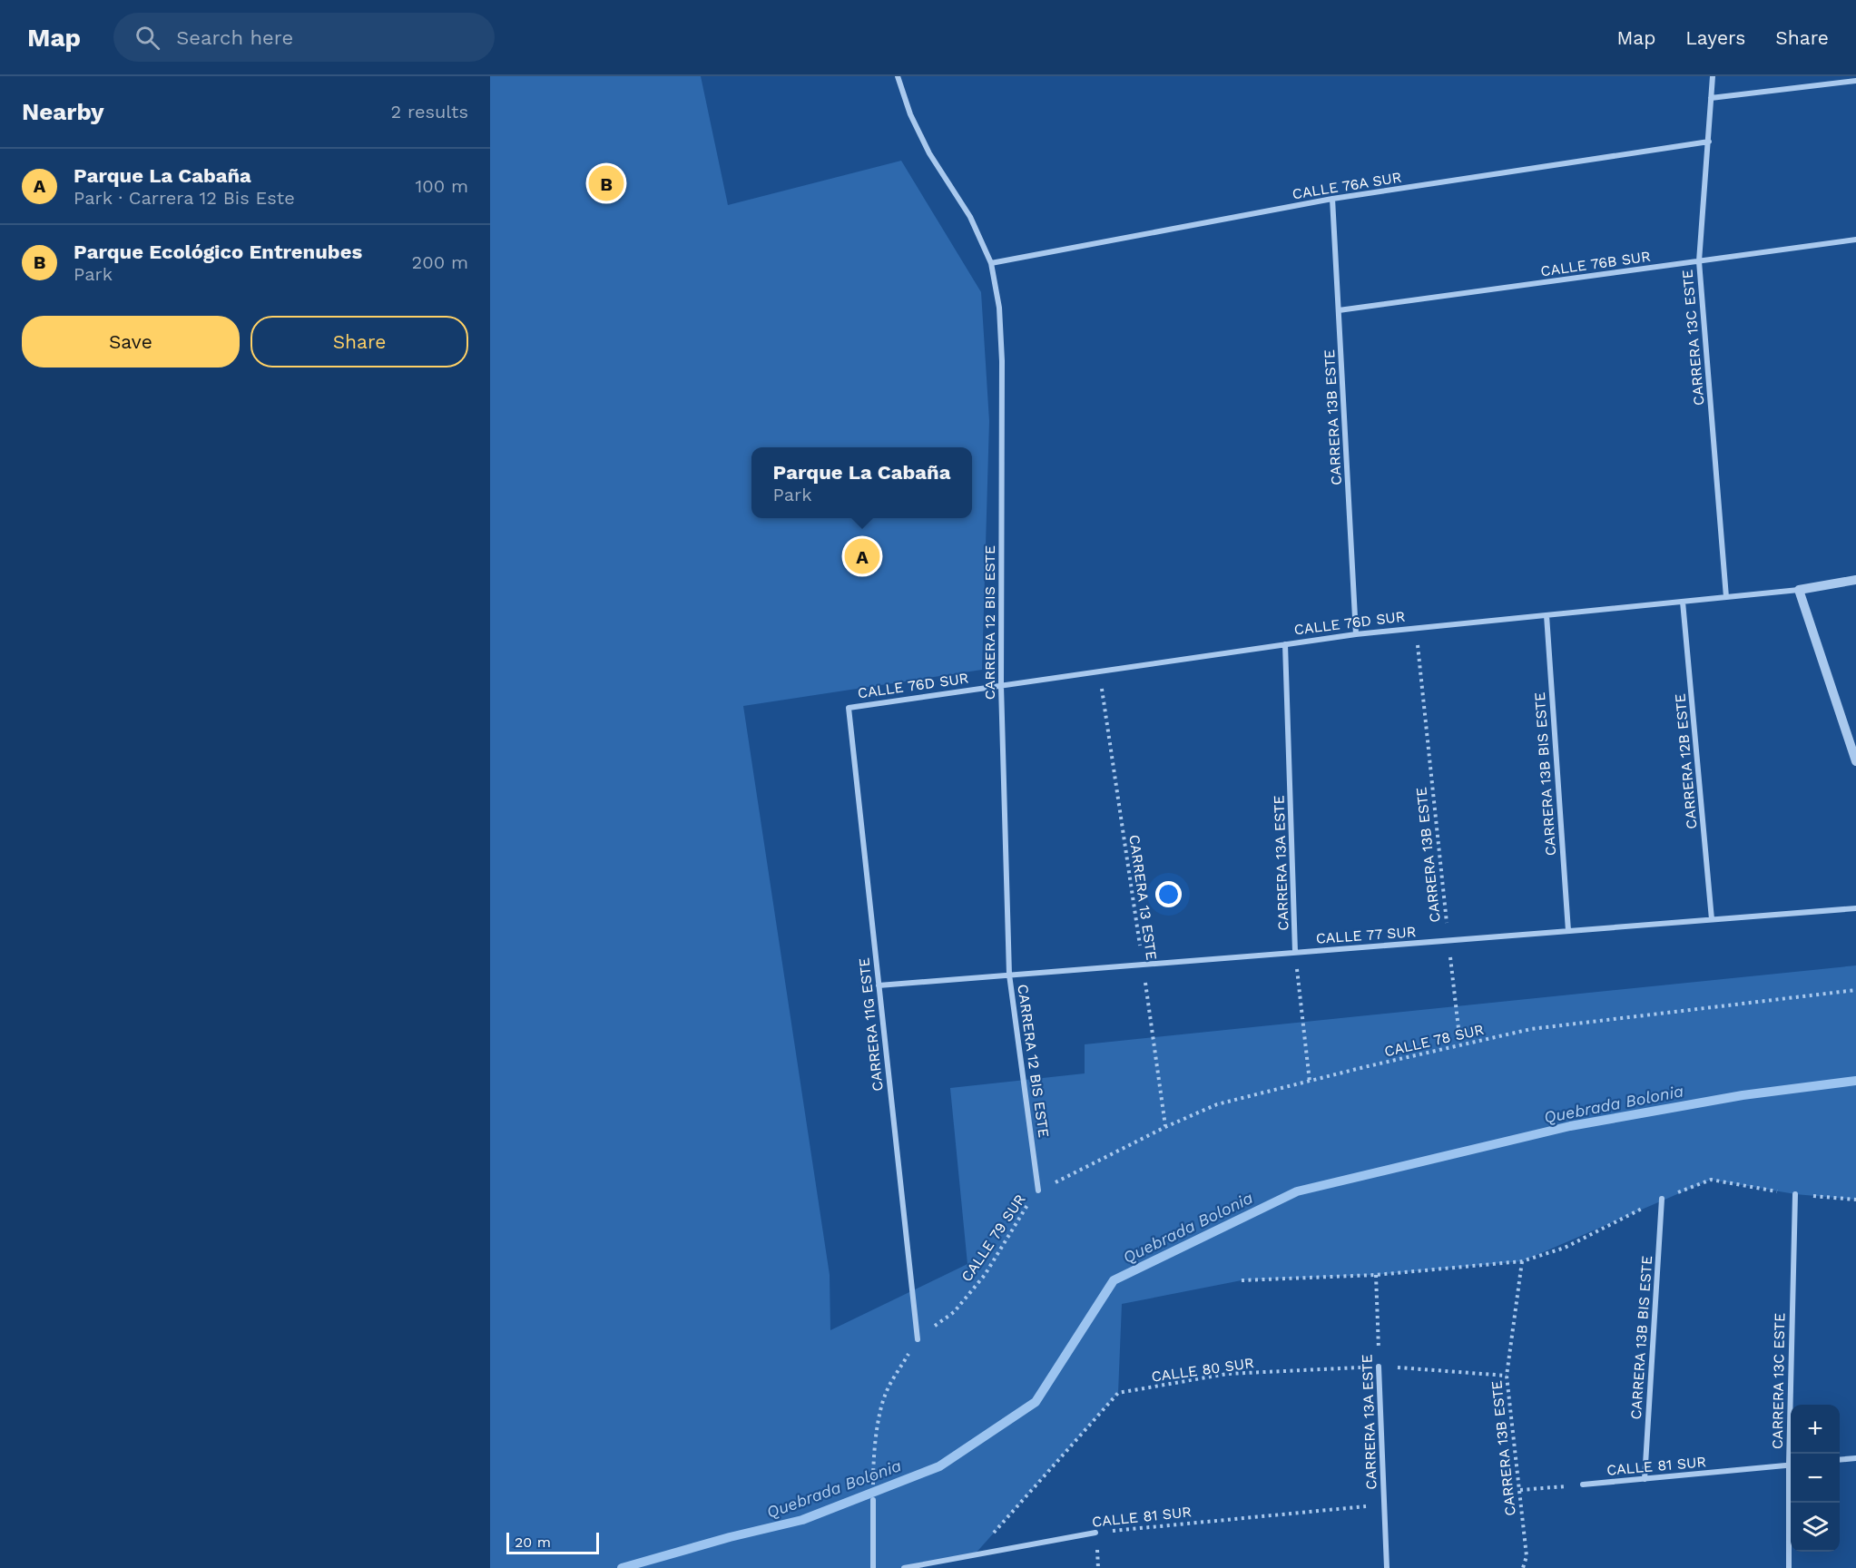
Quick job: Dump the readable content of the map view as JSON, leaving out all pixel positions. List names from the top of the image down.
{
  "streets": {
    "street": [
      "CALLE 76A SUR",
      "CALLE 76B SUR",
      "CARRERA 13C ESTE",
      "CARRERA 13B ESTE",
      "CARRERA 12 BIS ESTE",
      "CALLE 76D SUR",
      "CARRERA 12B ESTE",
      "CARRERA 13B BIS ESTE",
      "CARRERA 13A ESTE",
      "CALLE 77 SUR",
      "CARRERA 11G ESTE",
      "CALLE 81 SUR"
    ],
    "path": [
      "CARRERA 13 ESTE",
      "CALLE 78 SUR",
      "CALLE 79 SUR",
      "CALLE 80 SUR"
    ]
  },
  "crossings": [
    ["CALLE 76A SUR", "CARRERA 13C ESTE"],
    ["CALLE 76A SUR", "CARRERA 13B ESTE"],
    ["CALLE 76A SUR", "CARRERA 12 BIS ESTE"],
    ["CALLE 76B SUR", "CARRERA 13C ESTE"],
    ["CALLE 76B SUR", "CARRERA 13B ESTE"],
    ["CARRERA 13C ESTE", "CALLE 76D SUR"],
    ["CARRERA 13B ESTE", "CALLE 76D SUR"],
    ["CARRERA 13B ESTE", "CALLE 77 SUR"],
    ["CARRERA 13B ESTE", "CALLE 78 SUR"],
    ["CARRERA 13B ESTE", "CALLE 80 SUR"],
    ["CARRERA 12 BIS ESTE", "CALLE 76D SUR"],
    ["CARRERA 12 BIS ESTE", "CALLE 77 SUR"],
    ["CARRERA 12 BIS ESTE", "CALLE 78 SUR"],
    ["CARRERA 12 BIS ESTE", "CALLE 79 SUR"],
    ["CALLE 76D SUR", "CARRERA 12B ESTE"],
    ["CALLE 76D SUR", "CARRERA 13B BIS ESTE"],
    ["CALLE 76D SUR", "CARRERA 13A ESTE"],
    ["CALLE 76D SUR", "CARRERA 13 ESTE"],
    ["CALLE 76D SUR", "CARRERA 11G ESTE"],
    ["CARRERA 12B ESTE", "CALLE 77 SUR"],
    ["CARRERA 13B BIS ESTE", "CALLE 77 SUR"],
    ["CARRERA 13B BIS ESTE", "CALLE 81 SUR"],
    ["CARRERA 13A ESTE", "CALLE 77 SUR"],
    ["CARRERA 13A ESTE", "CALLE 78 SUR"],
    ["CARRERA 13A ESTE", "CALLE 80 SUR"],
    ["CARRERA 13A ESTE", "CALLE 81 SUR"],
    ["CARRERA 13 ESTE", "CALLE 77 SUR"],
    ["CARRERA 13 ESTE", "CALLE 78 SUR"],
    ["CALLE 77 SUR", "CARRERA 11G ESTE"],
    ["CARRERA 11G ESTE", "CALLE 79 SUR"],
    ["CALLE 78 SUR", "CALLE 79 SUR"],
    ["CALLE 80 SUR", "CALLE 81 SUR"]
  ],
  "water": ["Quebrada Bolonia"],
  "scale_bar": "20 m",
  "page": {
    "header": "Map",
    "search": "Search here",
    "nav": ["Map", "Layers", "Share"],
    "heading": ["Nearby", "2 results"],
    "list": [
      {
        "mark": "A",
        "name": "Parque La Cabaña",
        "note": "Park · Carrera 12 Bis Este",
        "value": "100 m"
      },
      {
        "mark": "B",
        "name": "Parque Ecológico Entrenubes",
        "note": "Park",
        "value": "200 m"
      }
    ],
    "pins": ["B", "A"],
    "buttons": ["Save", "Share"],
    "popup": ["Parque La Cabaña", "Park"],
    "map_buttons": ["+", "−"],
    "scale": "20 m"
  }
}
